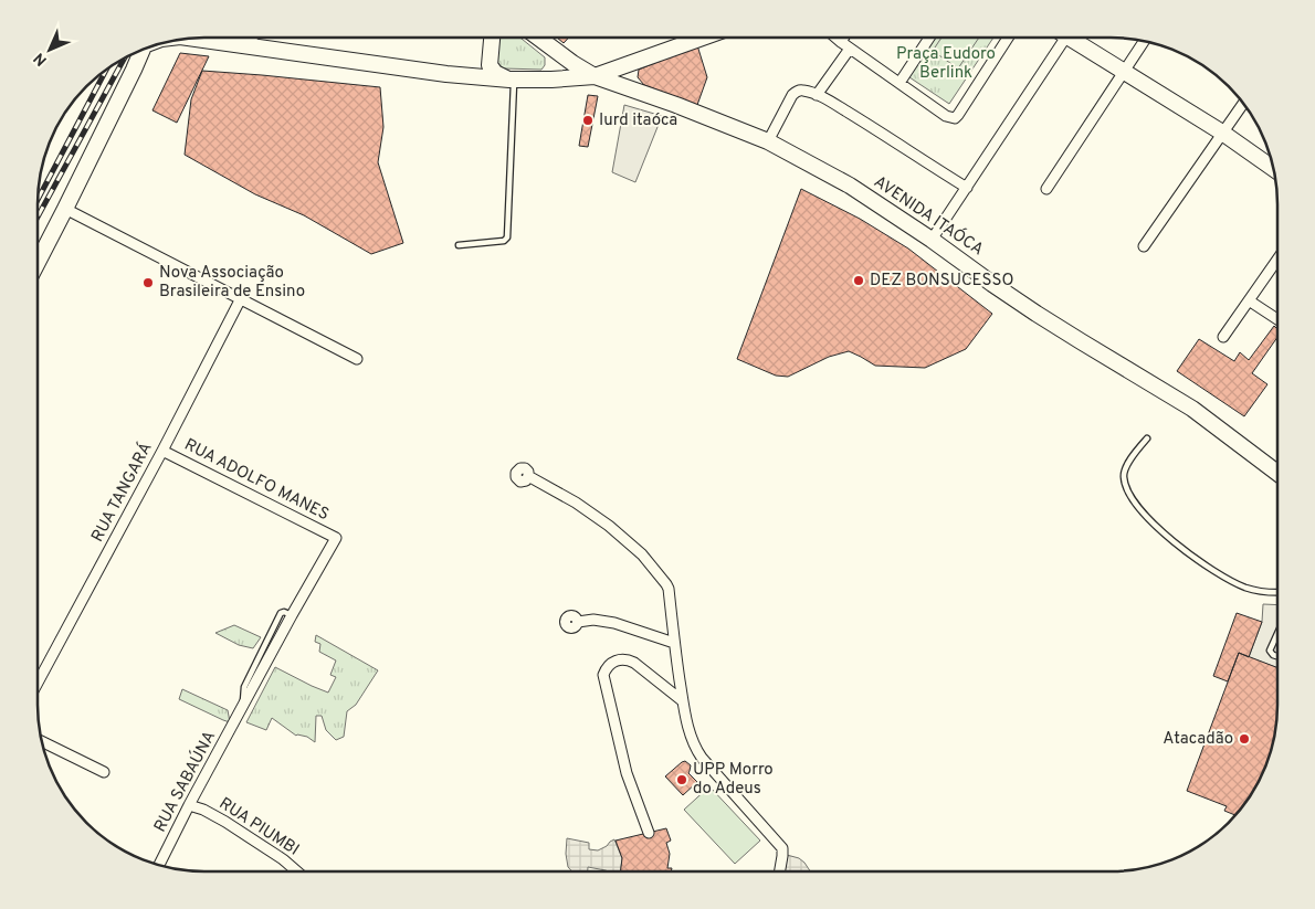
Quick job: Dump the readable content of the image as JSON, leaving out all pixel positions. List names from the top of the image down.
{
  "streets": {
    "main road": ["AVENIDA ITAÓCA"],
    "street": [
      "RUA ADOLFO MANES",
      "RUA TANGARÁ",
      "RUA SABAÚNA",
      "RUA PIUMBI"
    ]
  },
  "crossings": [
    ["RUA ADOLFO MANES", "RUA TANGARÁ"],
    ["RUA ADOLFO MANES", "RUA SABAÚNA"],
    ["RUA SABAÚNA", "RUA PIUMBI"]
  ],
  "parks": ["Praça Eudoro Berlink"],
  "places": [
    "Iurd itaóca",
    "DEZ BONSUCESSO",
    "Nova Associação Brasileira de Ensino",
    "Atacadão",
    "UPP Morro do Adeus"
  ],
  "north": "bottom left"
}
